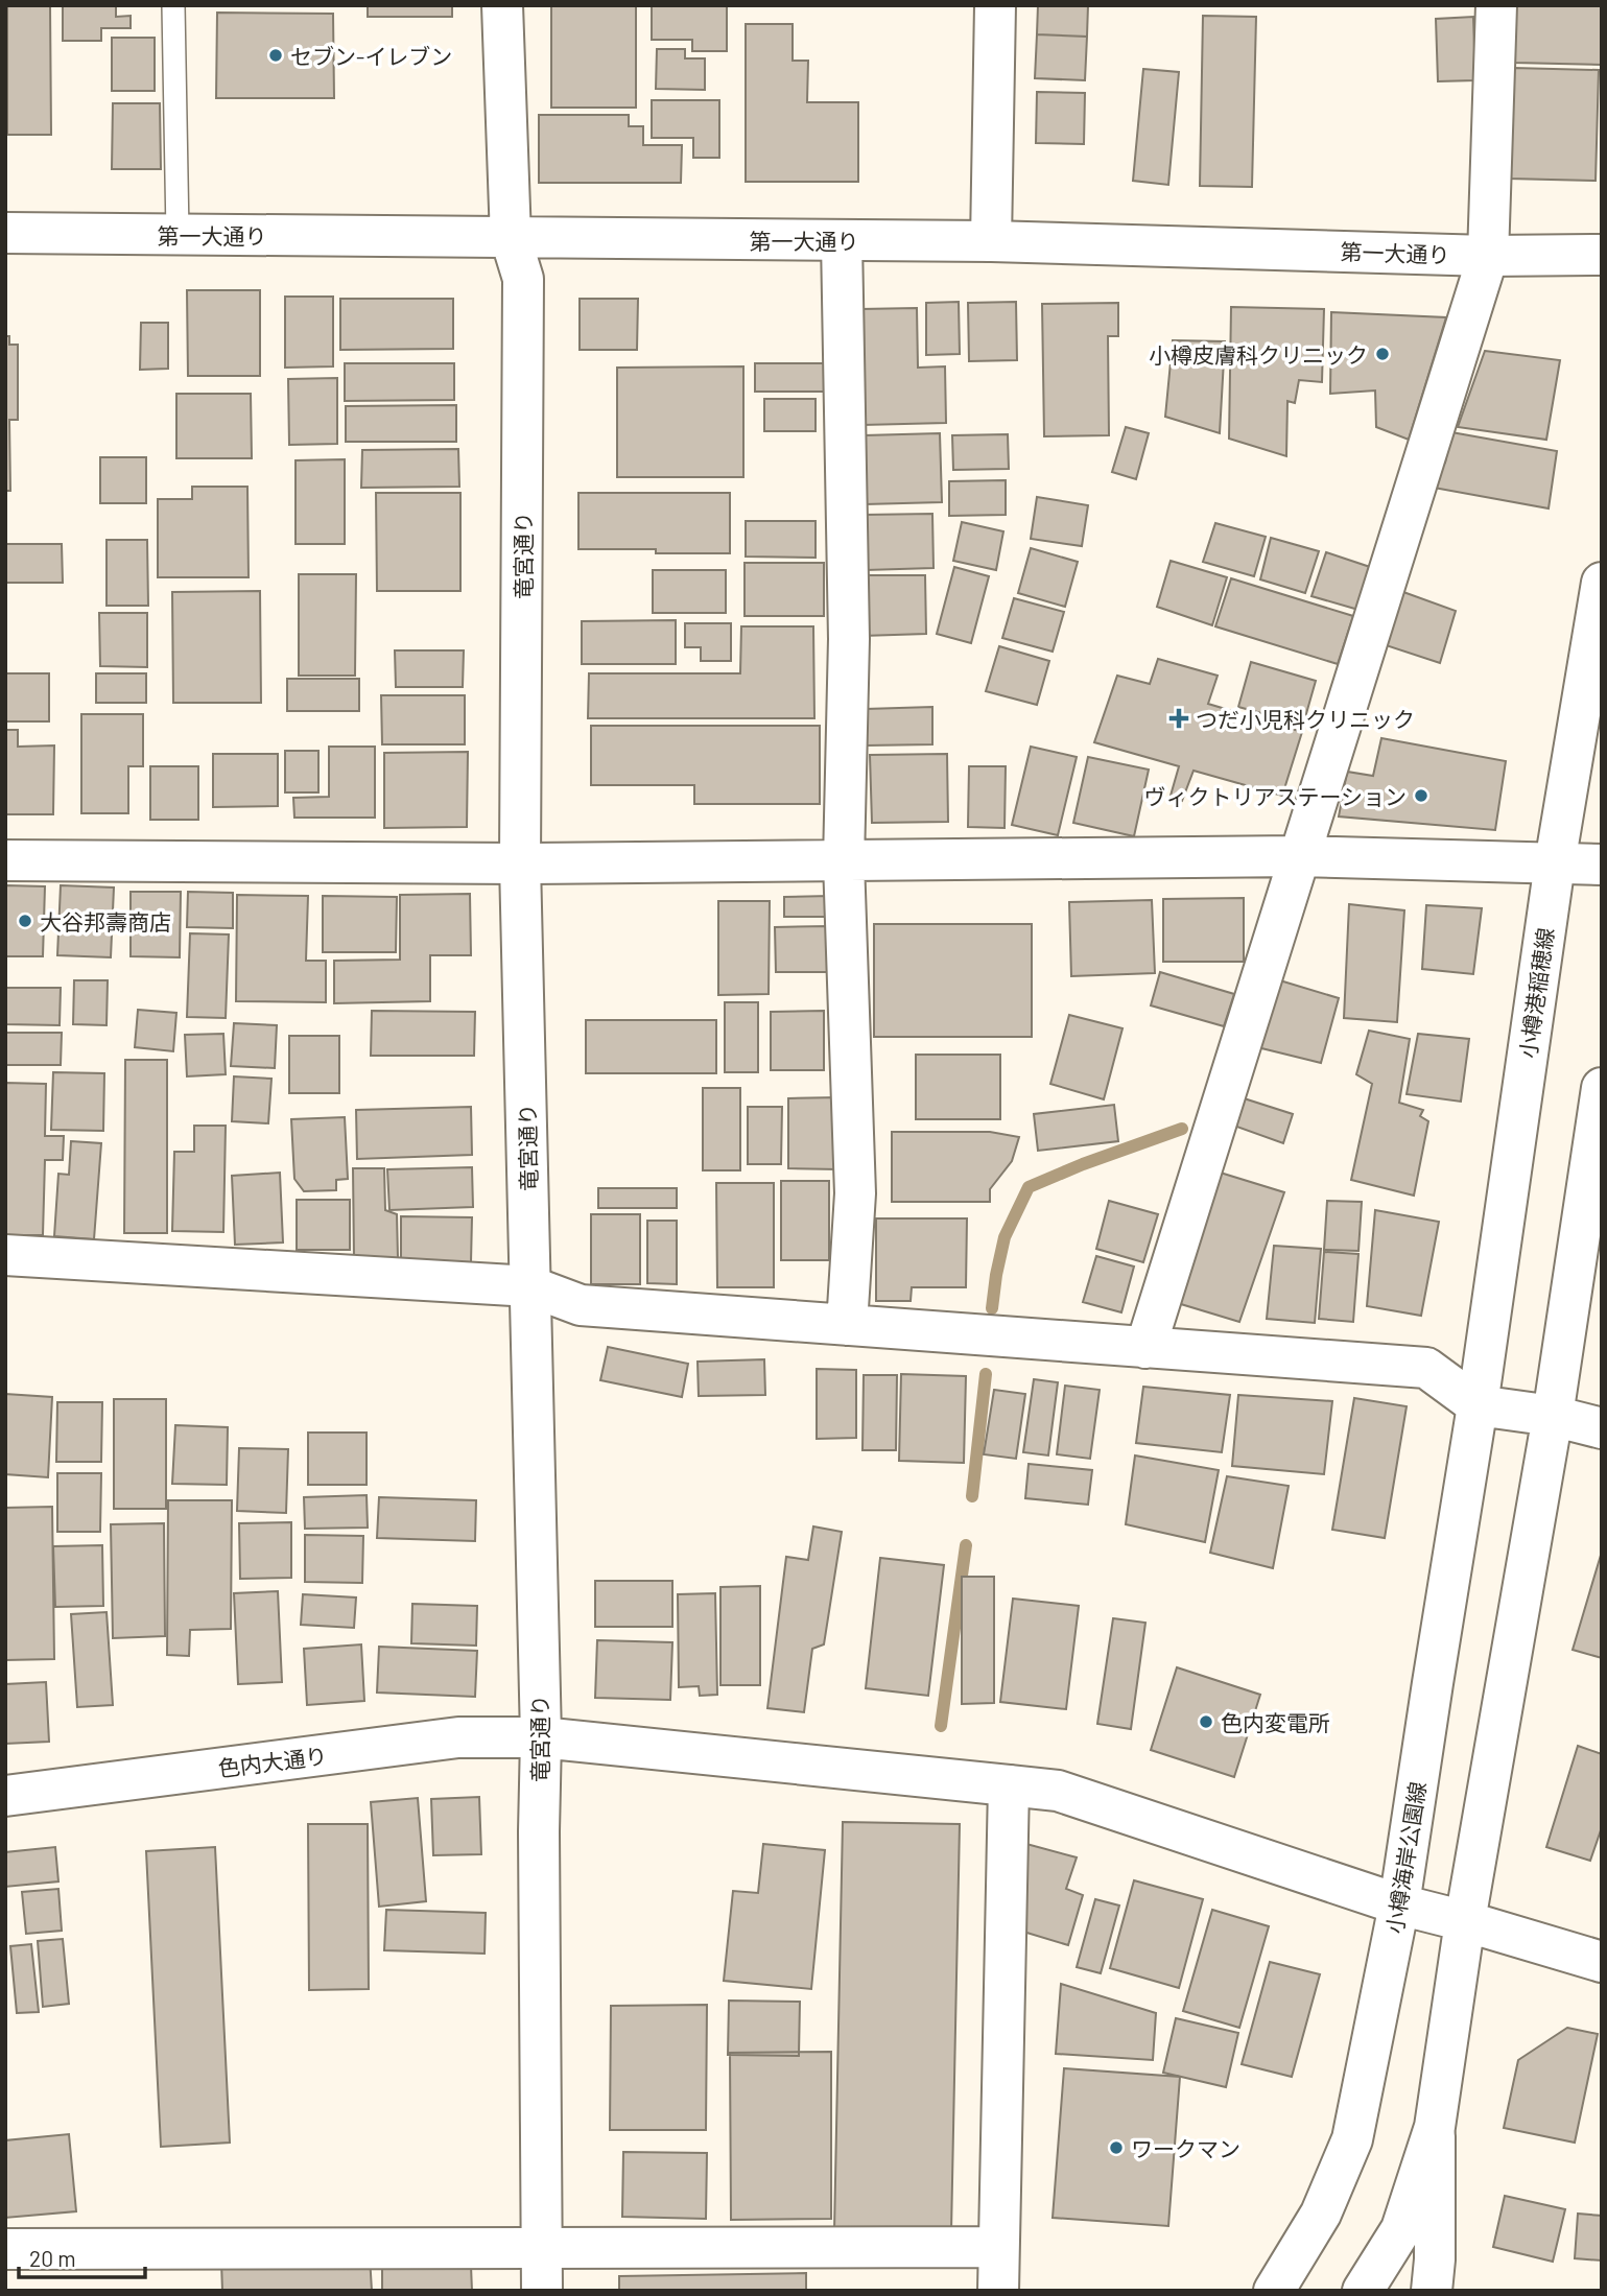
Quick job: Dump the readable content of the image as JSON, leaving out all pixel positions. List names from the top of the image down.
{
  "streets": {
    "street": [
      "第一大通り",
      "竜宮通り",
      "小樽港稲穂線",
      "色内大通り",
      "小樽海岸公園線"
    ]
  },
  "crossings": [
    ["第一大通り", "竜宮通り"],
    ["竜宮通り", "色内大通り"],
    ["小樽港稲穂線", "小樽海岸公園線"],
    ["色内大通り", "小樽海岸公園線"]
  ],
  "places": {
    "other": [
      "セブン-イレブン",
      "小樽皮膚科クリニック",
      "ヴィクトリアステーション",
      "大谷邦壽商店",
      "色内変電所",
      "ワークマン"
    ],
    "health": ["つだ小児科クリニック"]
  },
  "scale_bar": "20 m"
}
